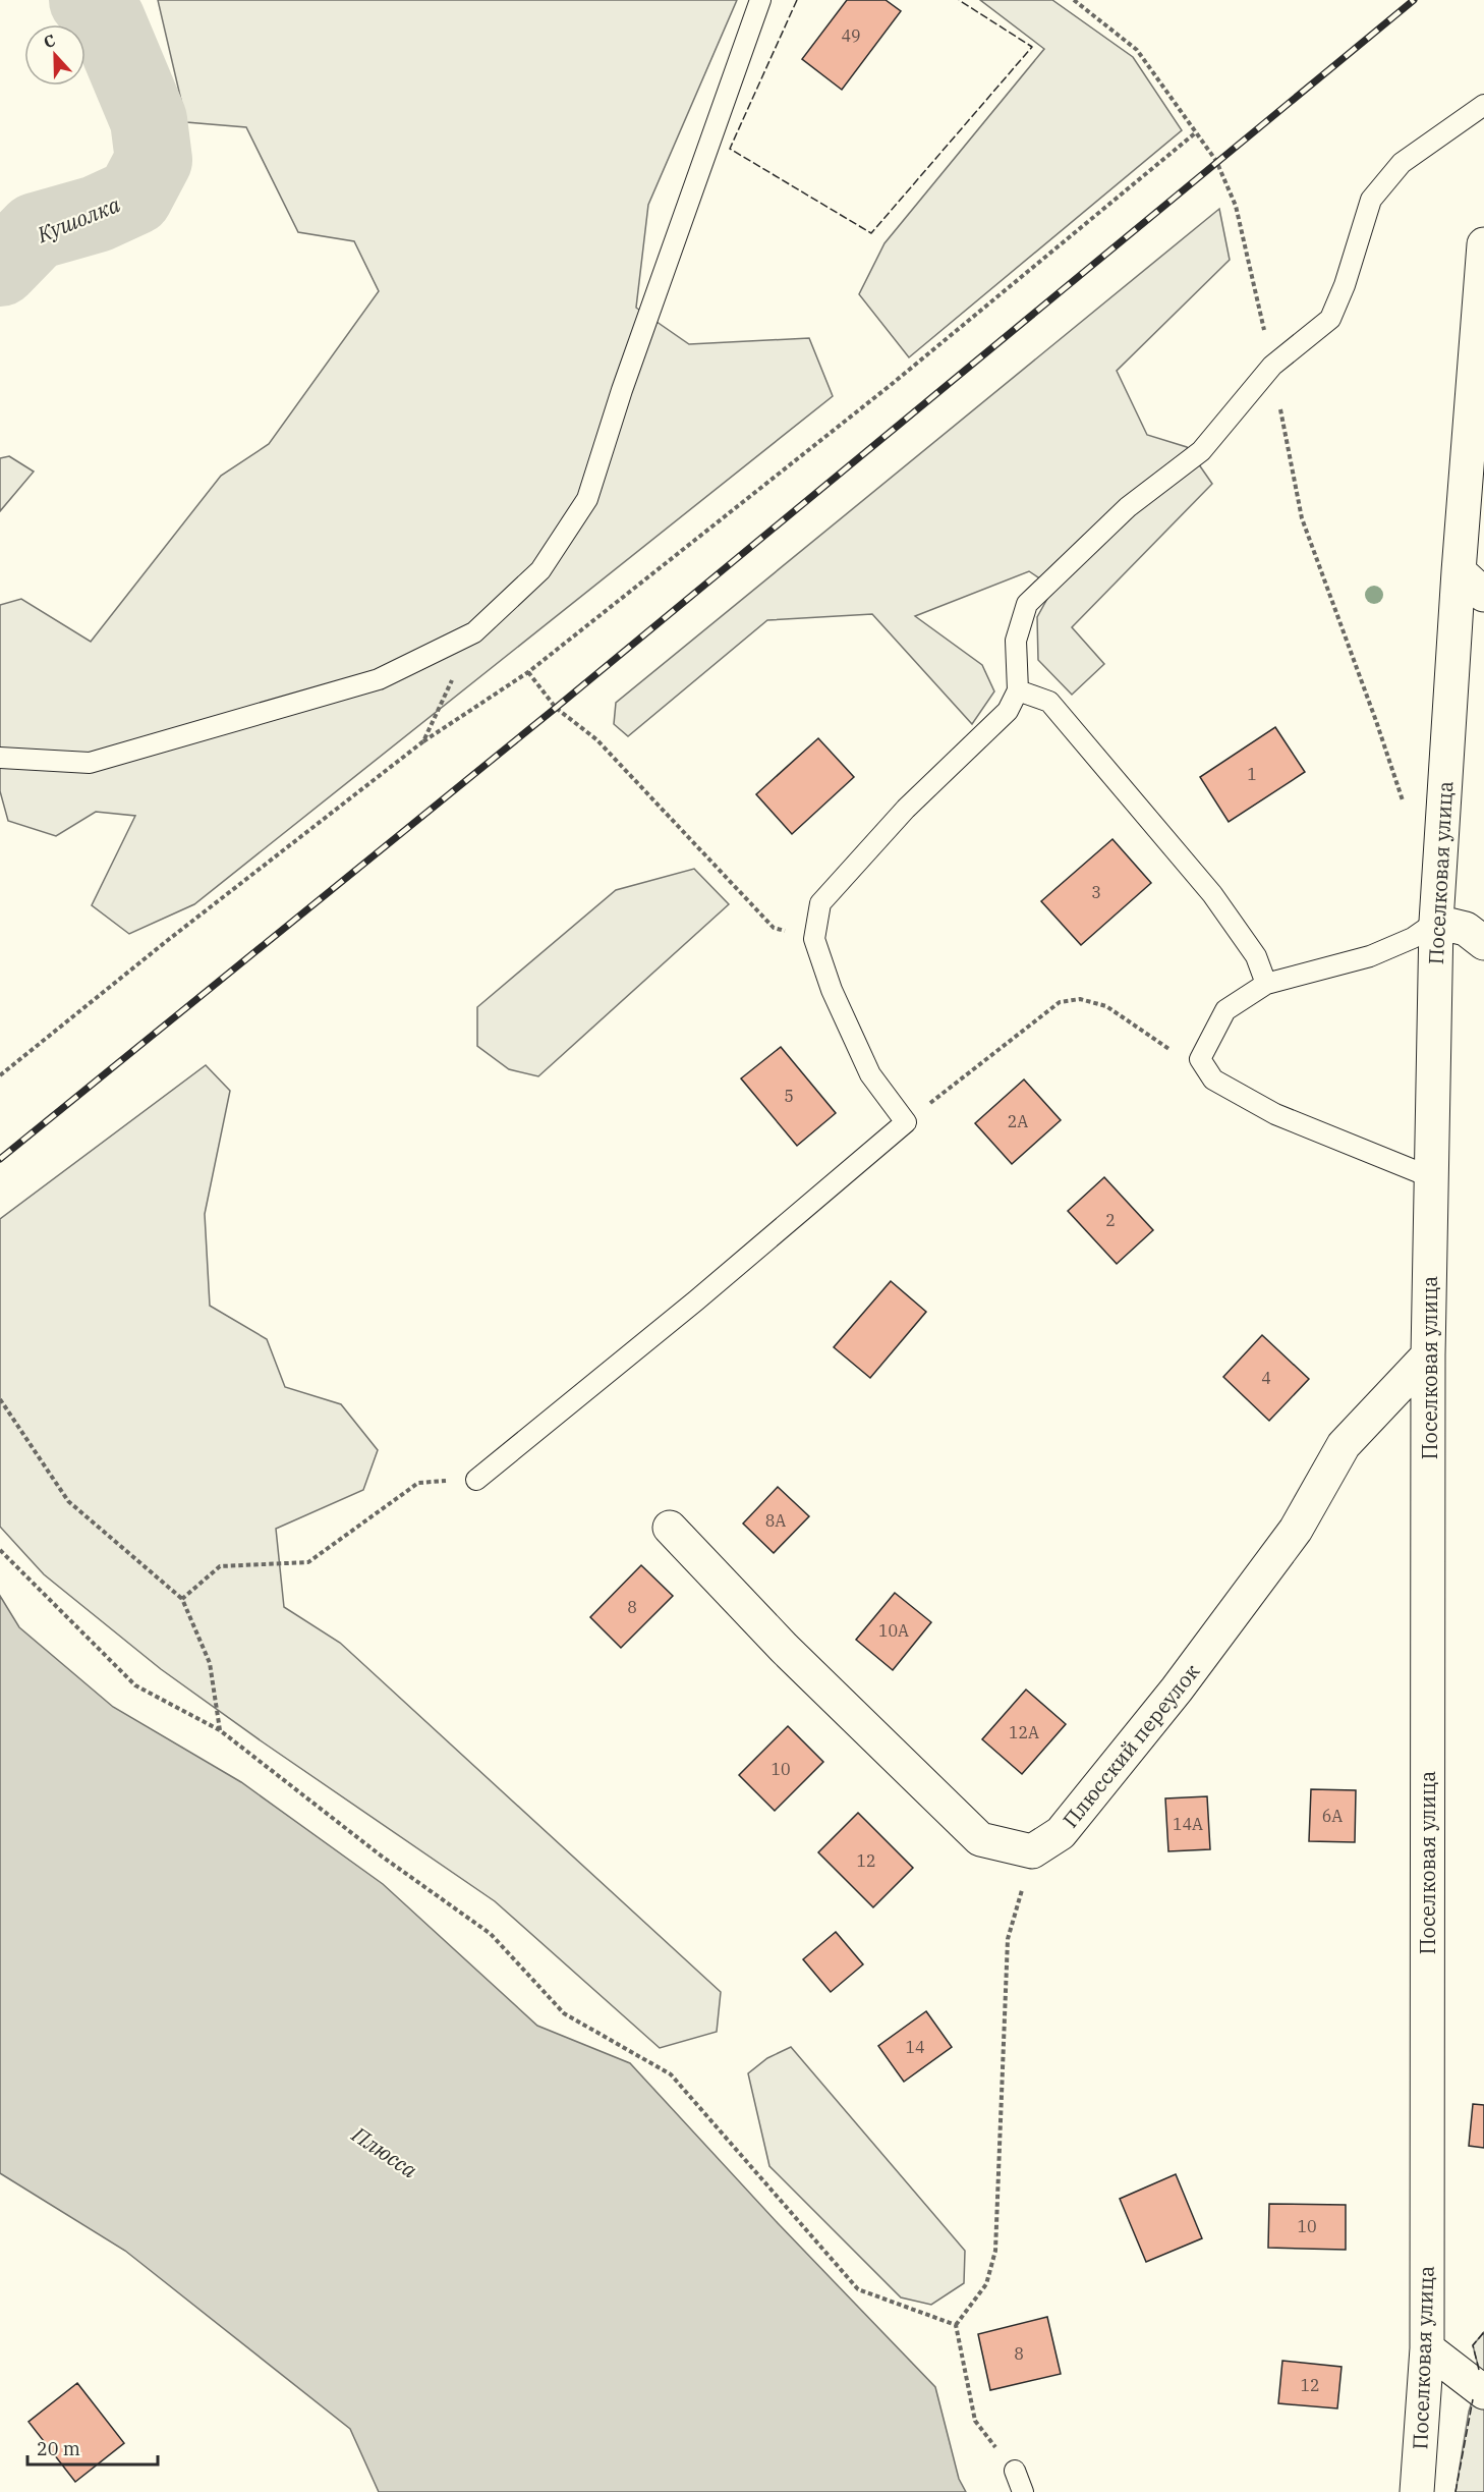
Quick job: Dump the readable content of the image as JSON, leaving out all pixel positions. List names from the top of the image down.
{
  "streets": {
    "street": ["Поселковая улица", "Плюсский переулок"]
  },
  "crossings": [
    ["Поселковая улица", "Плюсский переулок"]
  ],
  "water": ["Кушолка", "Плюсса"],
  "house_numbers": [
    "49",
    "1",
    "3",
    "5",
    "2А",
    "2",
    "4",
    "8А",
    "8",
    "10А",
    "12А",
    "10",
    "6А",
    "14А",
    "12",
    "14",
    "10",
    "8",
    "12"
  ],
  "scale_bar": "20 m",
  "north": "top"
}
